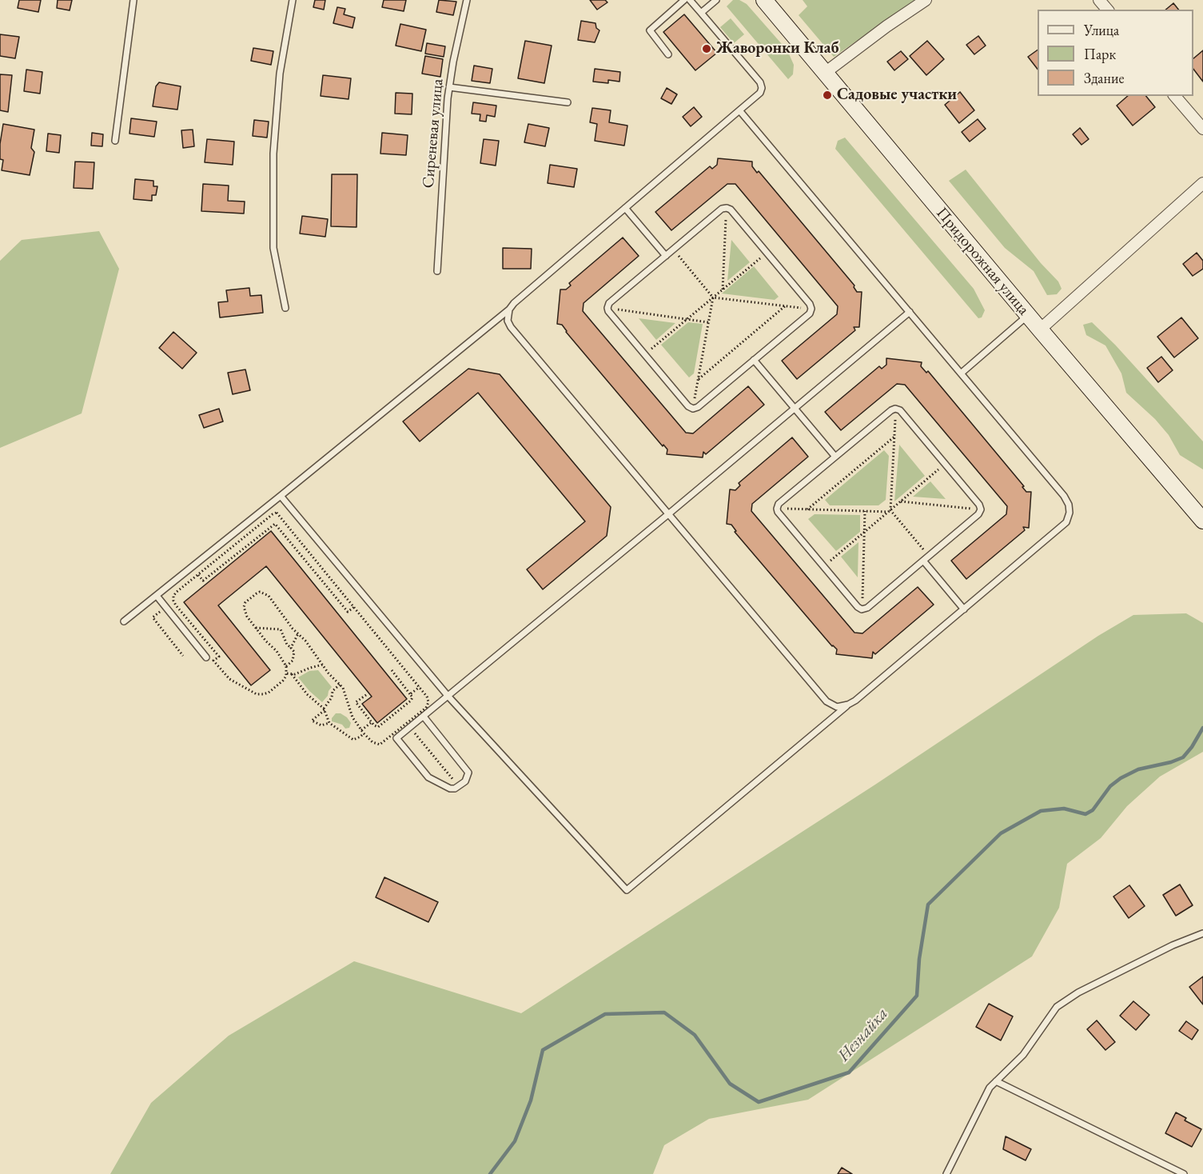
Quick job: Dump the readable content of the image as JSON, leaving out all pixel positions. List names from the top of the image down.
{
  "streets": {
    "main road": ["Придорожная улица"],
    "lane": ["Сиреневая улица"]
  },
  "water": ["Незнайка"],
  "places": ["Жаворонки Клаб", "Садовые участки"],
  "legend": ["Улица", "Парк", "Здание"]
}
